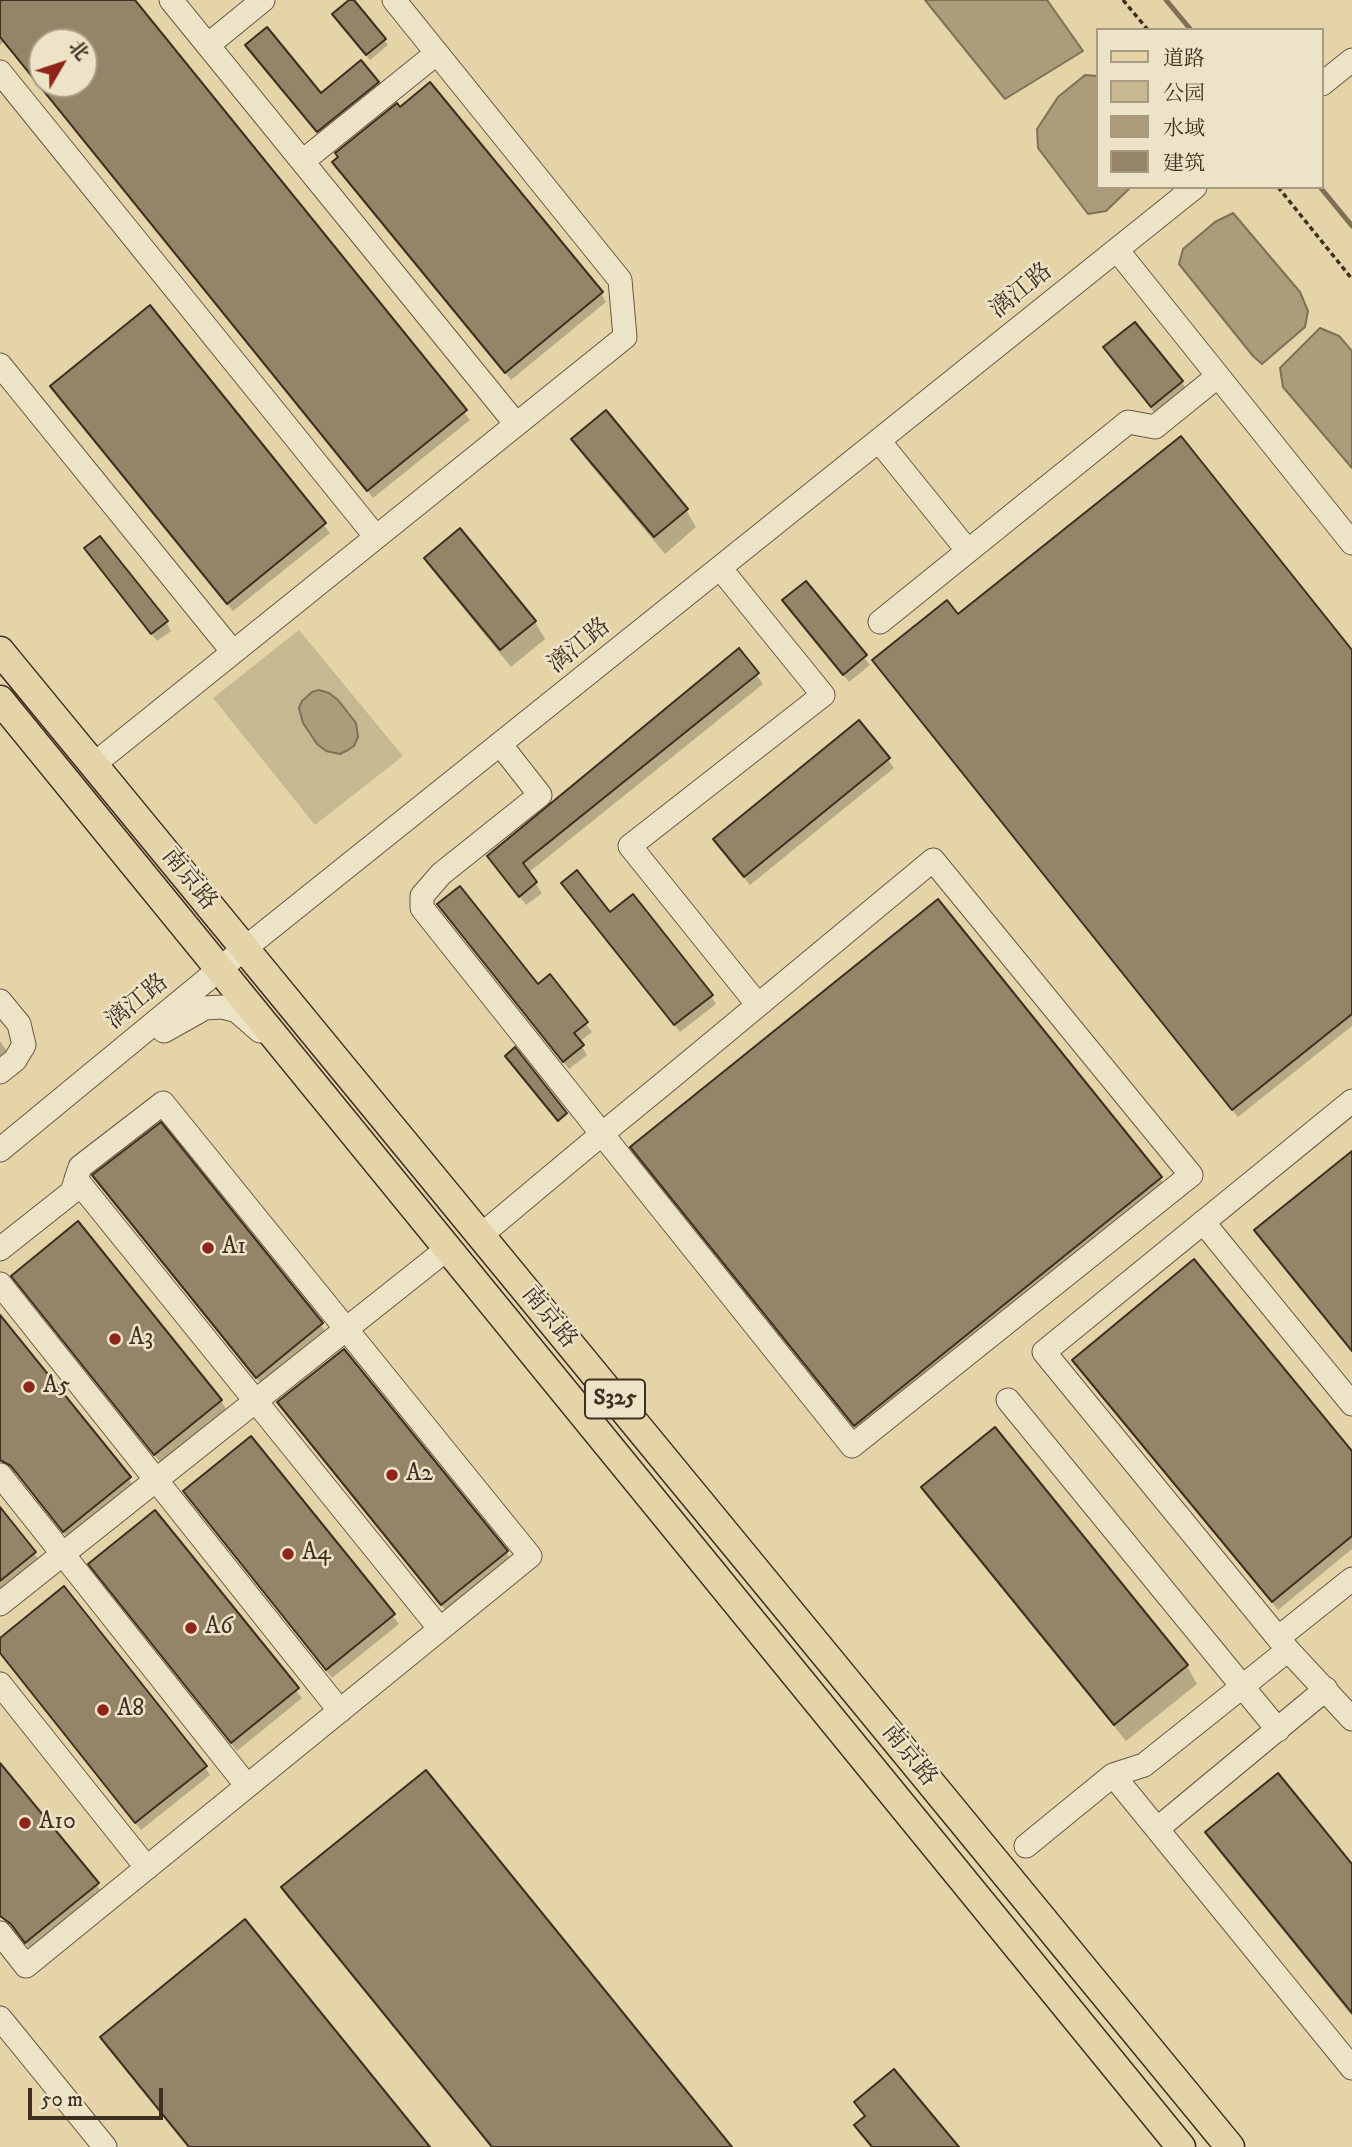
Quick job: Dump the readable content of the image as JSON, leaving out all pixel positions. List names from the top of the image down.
{
  "streets": {
    "main road": ["南京路", "S325"],
    "street": ["漓江路"]
  },
  "crossings": [
    ["漓江路", "南京路"]
  ],
  "places": [
    "A1",
    "A3",
    "A5",
    "A2",
    "A4",
    "A6",
    "A8",
    "A10"
  ],
  "legend": [
    "道路",
    "公园",
    "水域",
    "建筑"
  ],
  "scale_bar": "50 m",
  "north": "top right"
}
